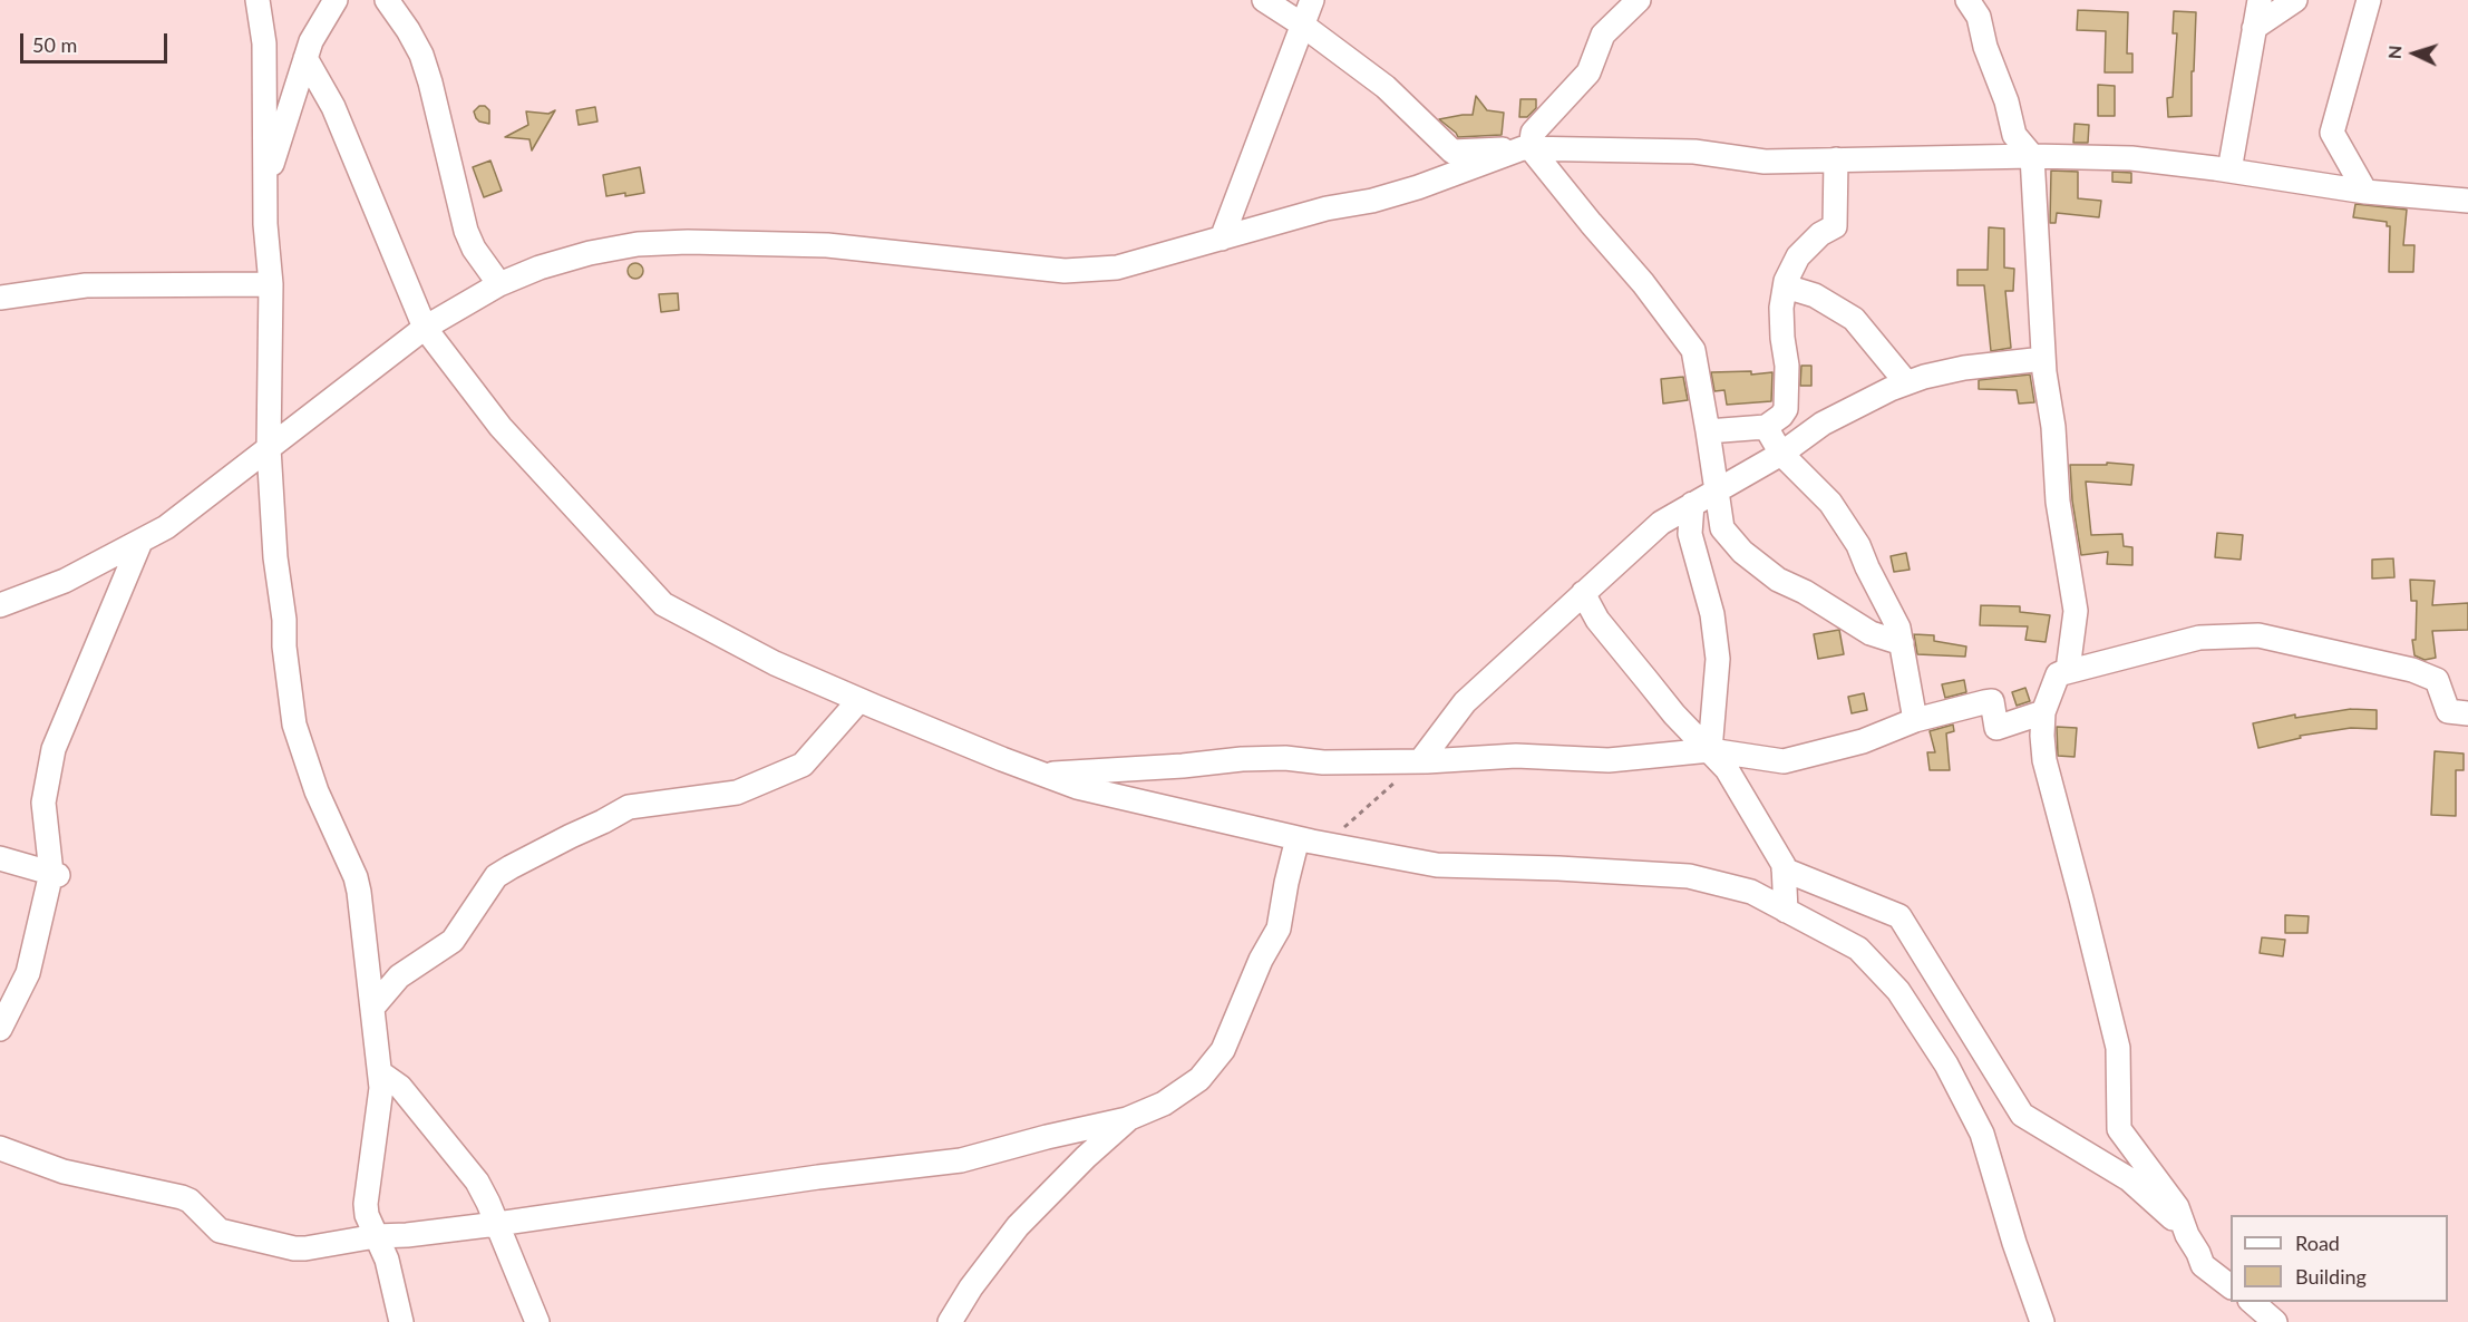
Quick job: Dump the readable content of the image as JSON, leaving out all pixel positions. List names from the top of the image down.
{
  "legend": ["Road", "Building"],
  "scale_bar": "50 m",
  "north": "left"
}
